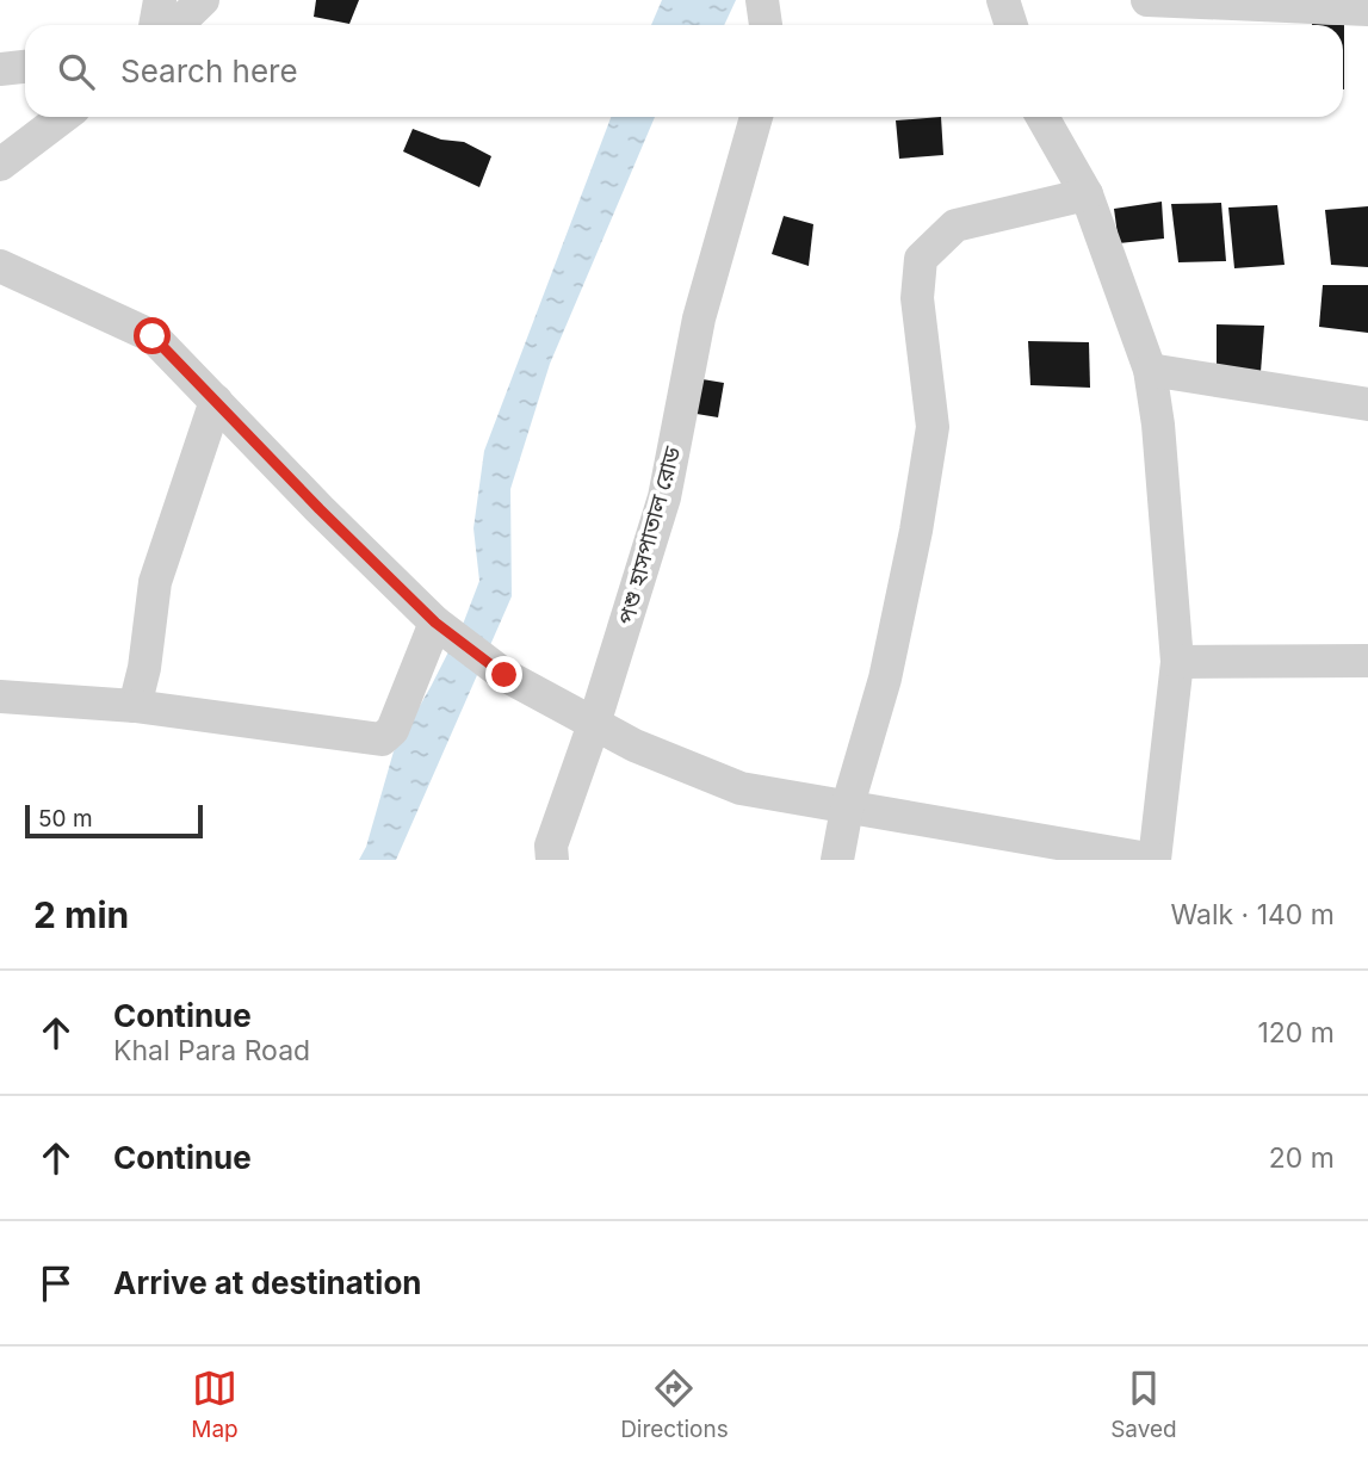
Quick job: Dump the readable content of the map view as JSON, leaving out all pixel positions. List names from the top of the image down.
{
  "streets": {
    "street": ["পশু হাসপাতাল রোড"]
  },
  "scale_bar": "50 m",
  "page": {
    "search": "Search here",
    "scale": "50 m",
    "heading": ["2 min", "Walk · 140 m"],
    "list": [
      ["Continue", "Khal Para Road", "120 m"],
      ["Continue", "20 m"],
      "Arrive at destination"
    ],
    "nav": ["Map", "Directions", "Saved"]
  }
}
